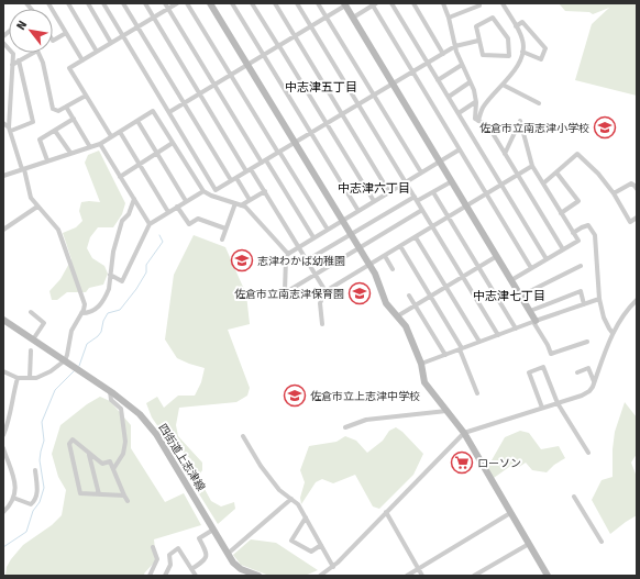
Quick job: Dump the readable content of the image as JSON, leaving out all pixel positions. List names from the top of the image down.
{
  "streets": {
    "street": ["四街道上志津線"]
  },
  "districts": ["中志津五丁目", "中志津六丁目", "中志津七丁目"],
  "places": {
    "school or university": [
      "佐倉市立南志津小学校",
      "志津わかば幼稚園",
      "佐倉市立南志津保育園",
      "佐倉市立上志津中学校"
    ],
    "supermarket": ["ローソン"]
  },
  "north": "top left"
}
